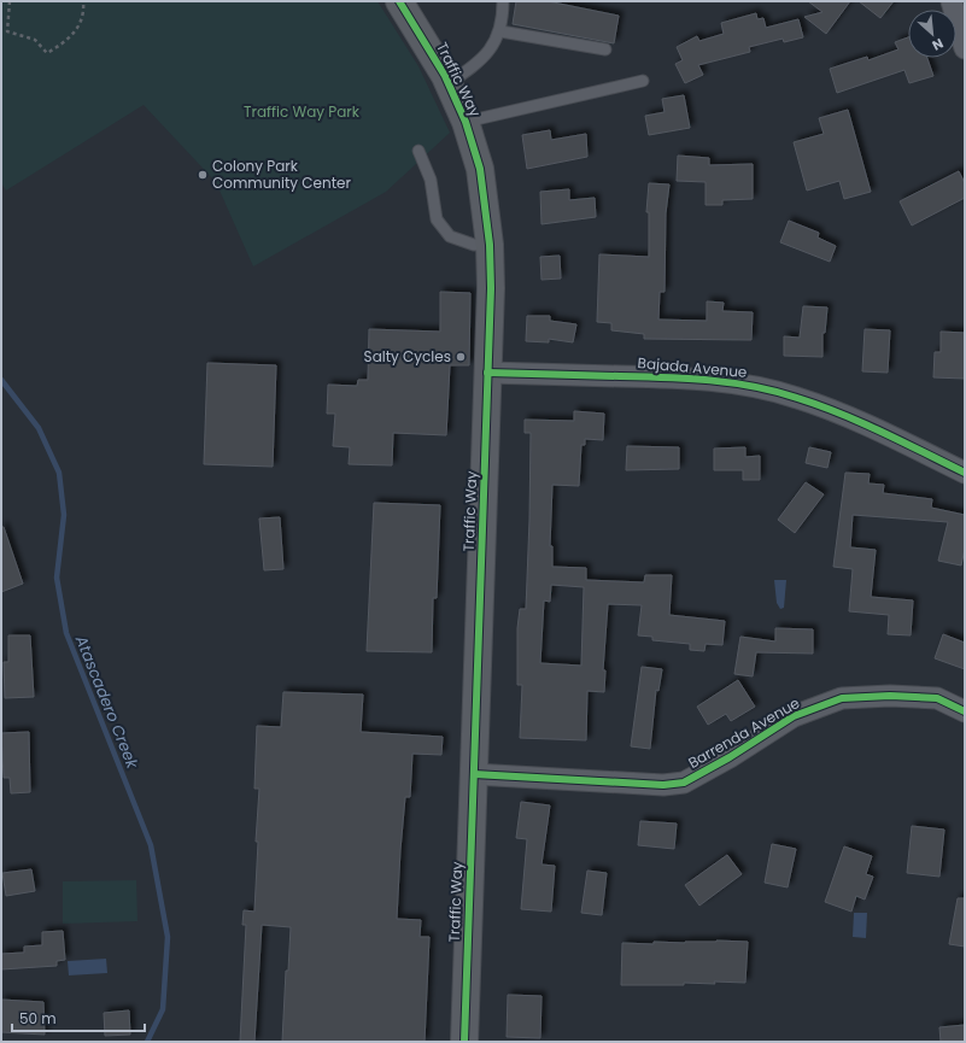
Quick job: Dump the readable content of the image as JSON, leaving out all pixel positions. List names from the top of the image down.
{
  "streets": {
    "street": ["Traffic Way", "Bajada Avenue", "Barrenda Avenue"]
  },
  "crossings": [
    ["Traffic Way", "Bajada Avenue"],
    ["Traffic Way", "Barrenda Avenue"]
  ],
  "water": ["Atascadero Creek"],
  "parks": ["Traffic Way Park"],
  "places": ["Colony Park Community Center", "Salty Cycles"],
  "scale_bar": "50 m",
  "north": "bottom right"
}
